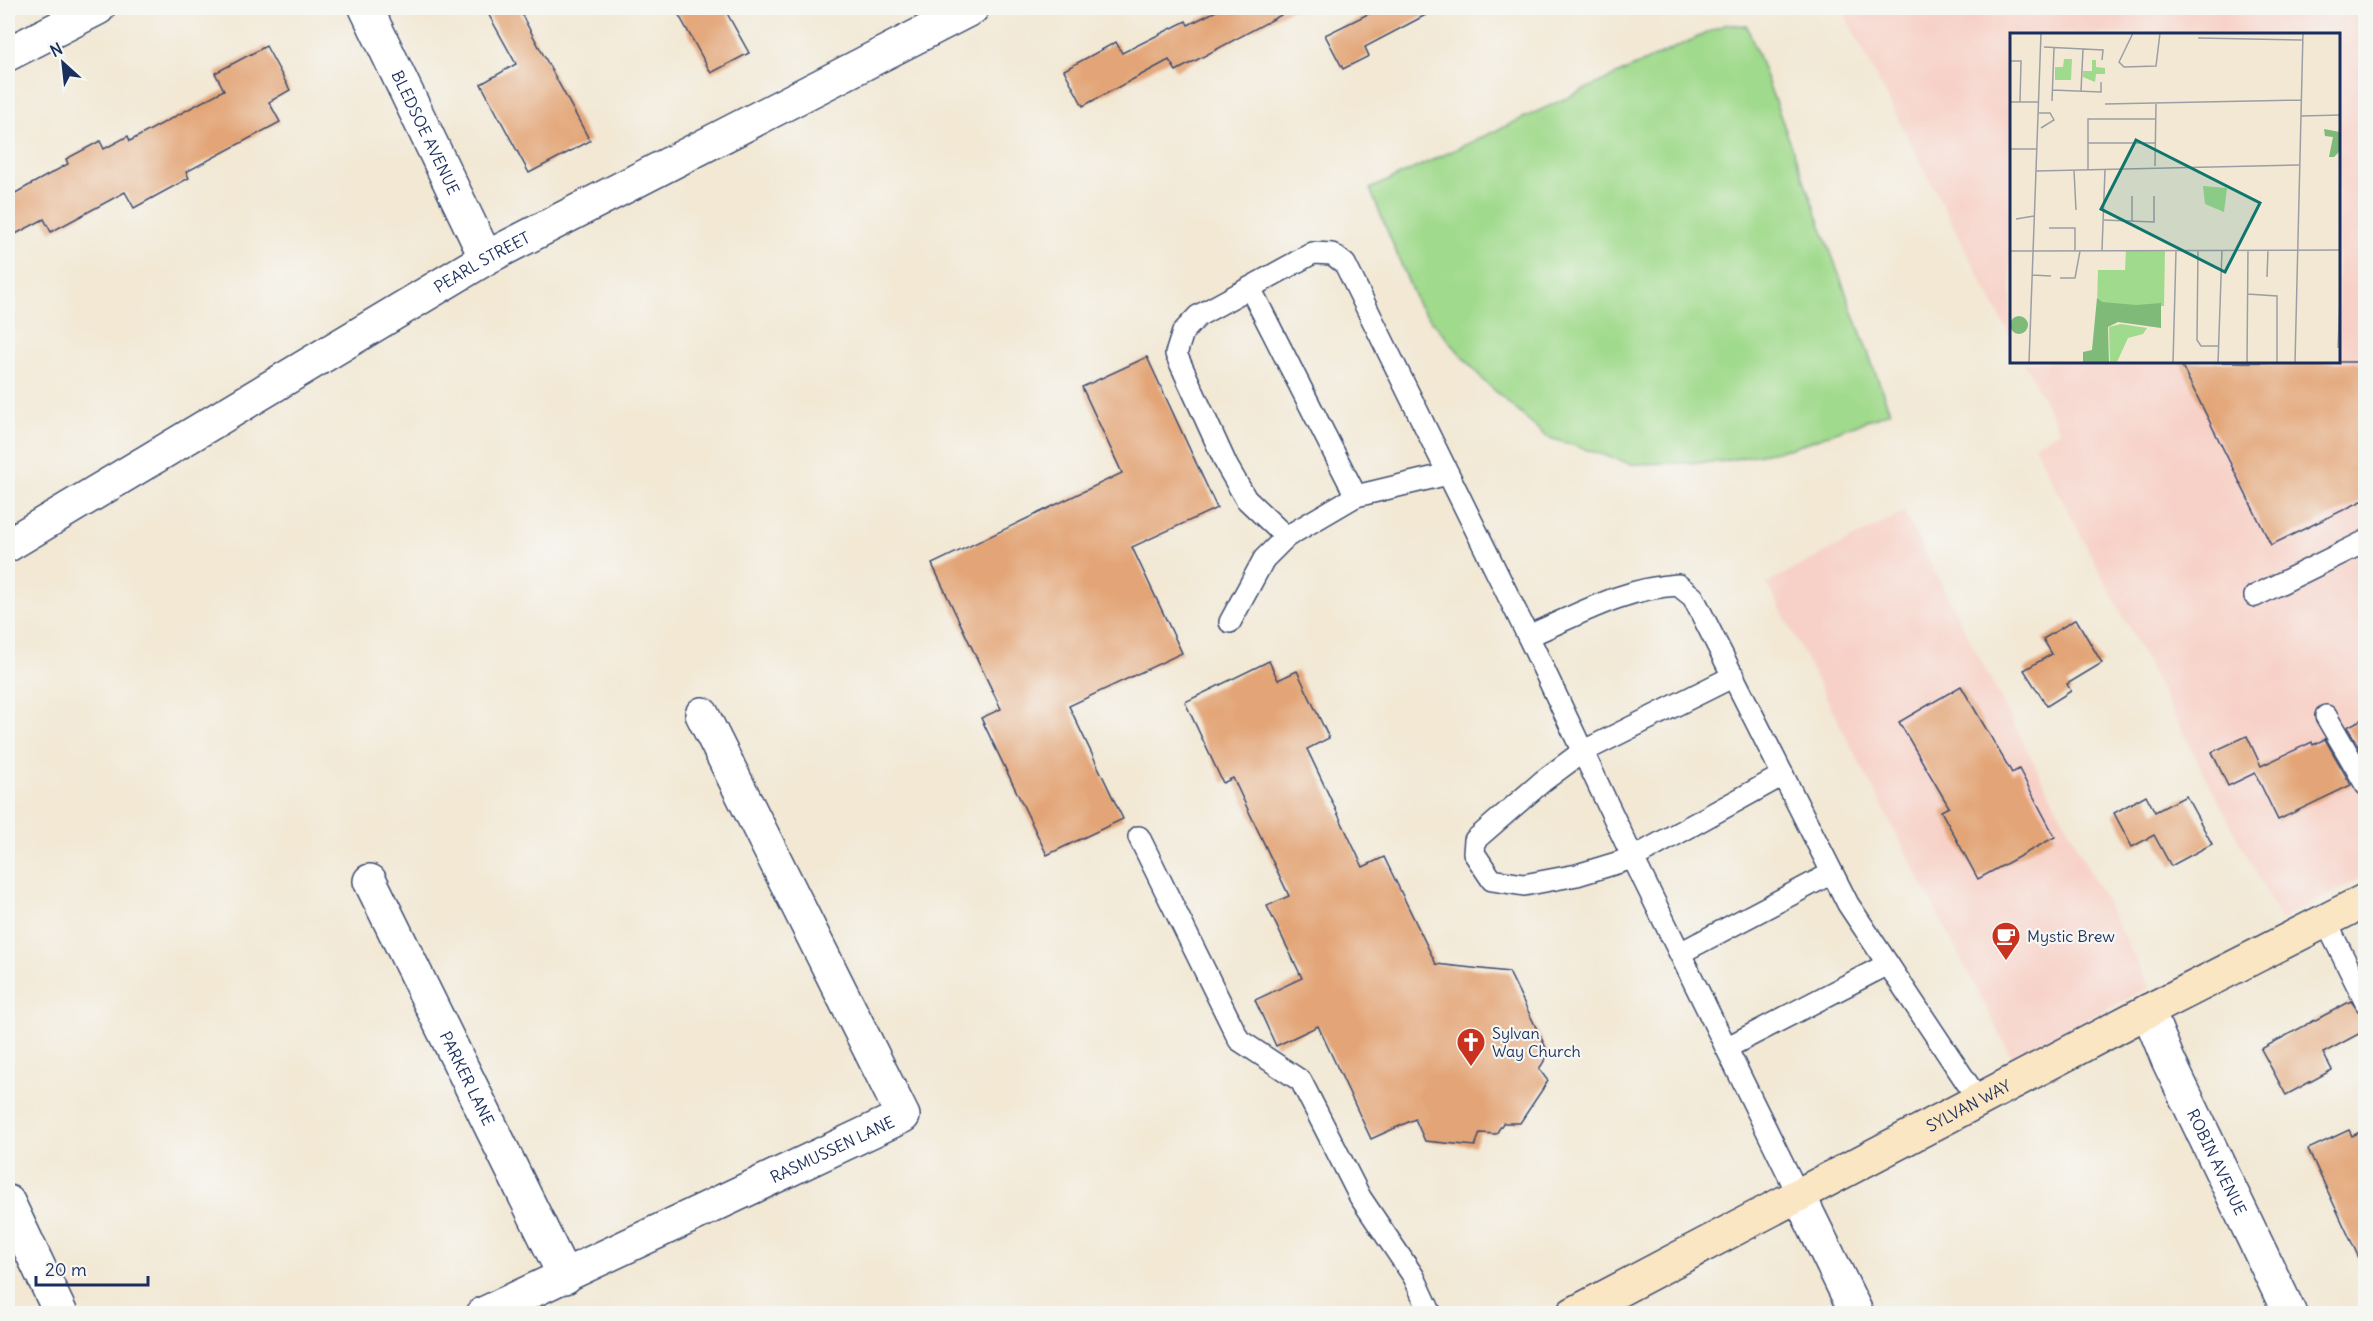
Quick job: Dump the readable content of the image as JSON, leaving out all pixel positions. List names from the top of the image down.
{
  "streets": {
    "main road": ["SYLVAN WAY"],
    "street": [
      "BLEDSOE AVENUE",
      "PEARL STREET",
      "PARKER LANE",
      "RASMUSSEN LANE",
      "ROBIN AVENUE"
    ]
  },
  "crossings": [
    ["BLEDSOE AVENUE", "PEARL STREET"],
    ["PARKER LANE", "RASMUSSEN LANE"],
    ["SYLVAN WAY", "ROBIN AVENUE"]
  ],
  "places": {
    "cafe": ["Mystic Brew"],
    "church": ["Sylvan Way Church"]
  },
  "scale_bar": "20 m",
  "north": "top left"
}
